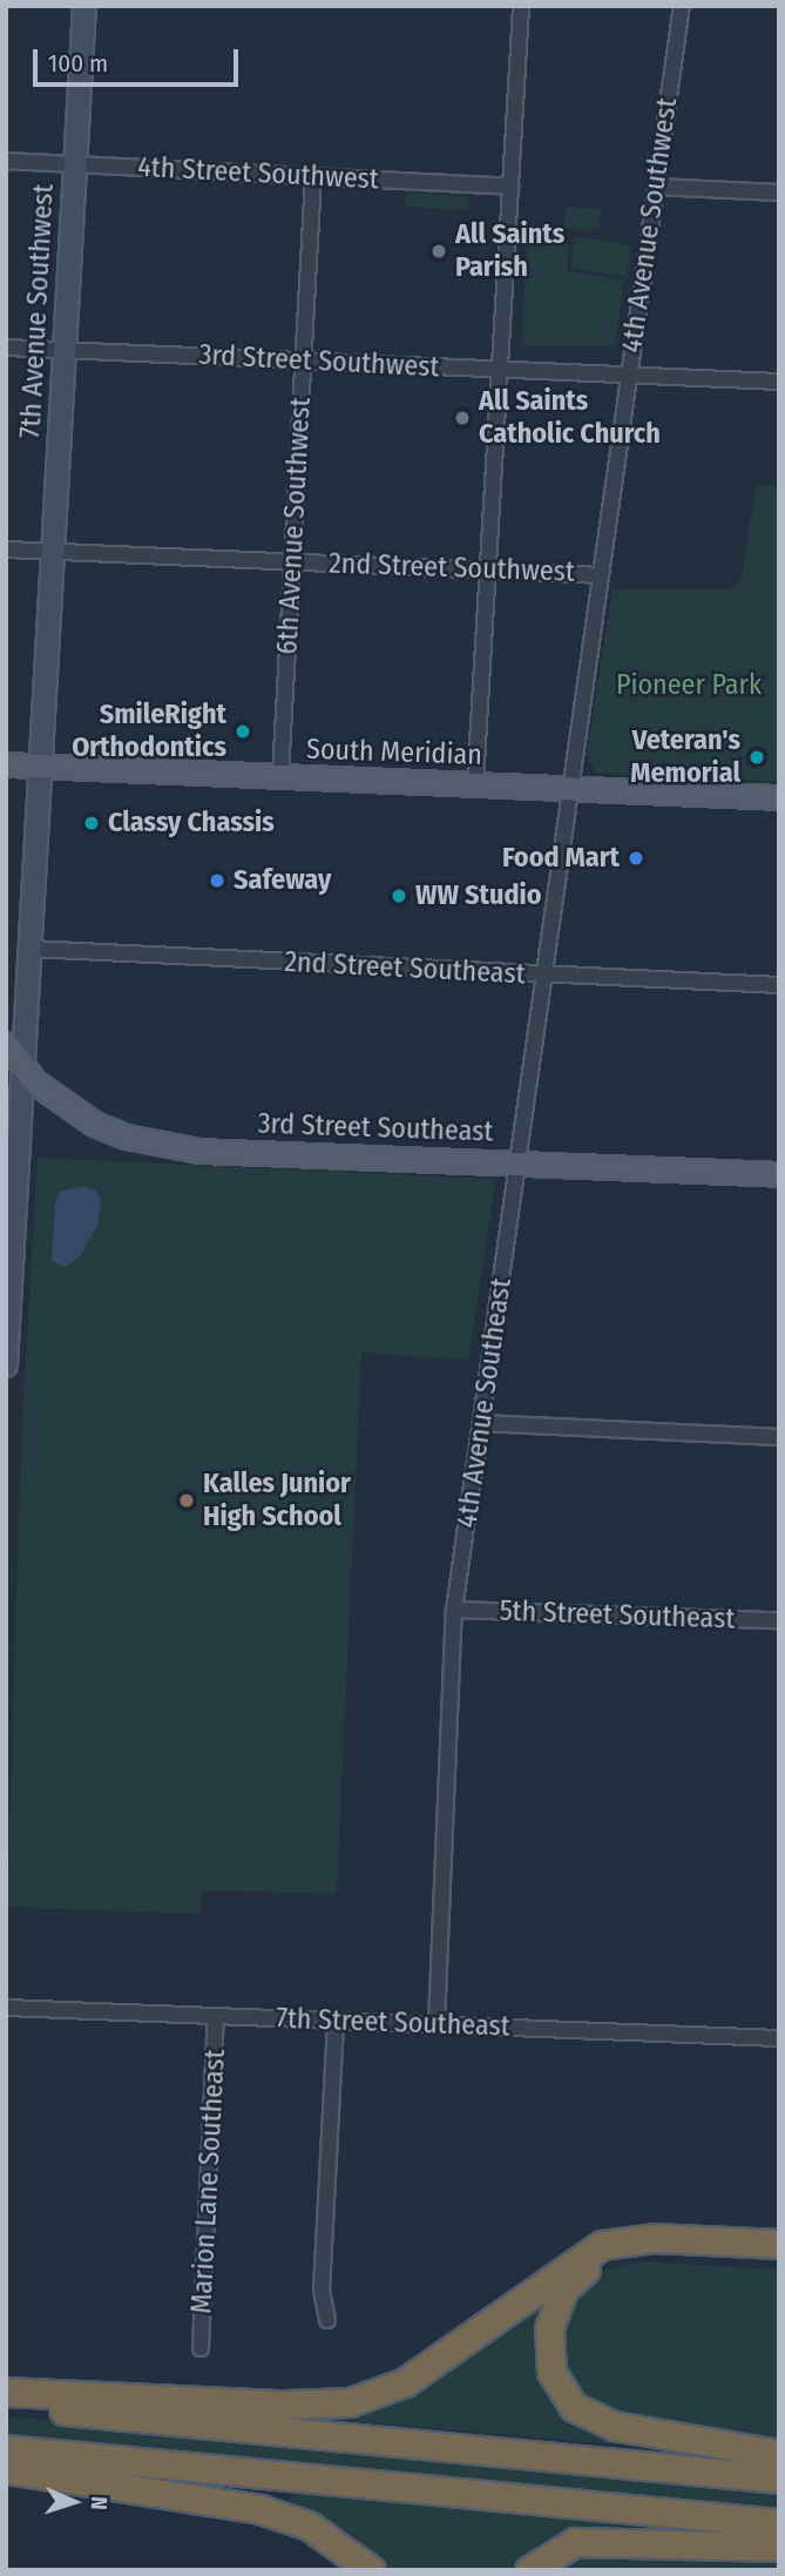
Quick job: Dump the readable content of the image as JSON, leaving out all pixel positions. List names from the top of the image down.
{
  "streets": {
    "main road": ["South Meridian", "3rd Street Southeast"],
    "street": [
      "4th Street Southwest",
      "4th Avenue Southwest",
      "7th Avenue Southwest",
      "3rd Street Southwest",
      "6th Avenue Southwest",
      "2nd Street Southwest",
      "2nd Street Southeast",
      "4th Avenue Southeast",
      "5th Street Southeast",
      "7th Street Southeast",
      "Marion Lane Southeast"
    ]
  },
  "crossings": [
    ["4th Street Southwest", "7th Avenue Southwest"],
    ["4th Street Southwest", "6th Avenue Southwest"],
    ["4th Avenue Southwest", "3rd Street Southwest"],
    ["4th Avenue Southwest", "2nd Street Southwest"],
    ["4th Avenue Southwest", "South Meridian"],
    ["4th Avenue Southwest", "4th Avenue Southeast"],
    ["7th Avenue Southwest", "3rd Street Southwest"],
    ["7th Avenue Southwest", "2nd Street Southwest"],
    ["7th Avenue Southwest", "South Meridian"],
    ["7th Avenue Southwest", "2nd Street Southeast"],
    ["7th Avenue Southwest", "3rd Street Southeast"],
    ["3rd Street Southwest", "6th Avenue Southwest"],
    ["6th Avenue Southwest", "2nd Street Southwest"],
    ["6th Avenue Southwest", "South Meridian"],
    ["South Meridian", "4th Avenue Southeast"],
    ["2nd Street Southeast", "4th Avenue Southeast"],
    ["3rd Street Southeast", "4th Avenue Southeast"],
    ["4th Avenue Southeast", "5th Street Southeast"],
    ["4th Avenue Southeast", "7th Street Southeast"],
    ["7th Street Southeast", "Marion Lane Southeast"]
  ],
  "parks": ["Pioneer Park"],
  "places": [
    "All Saints Parish",
    "All Saints Catholic Church",
    "SmileRight Orthodontics",
    "Veteran's Memorial",
    "Classy Chassis",
    "Food Mart",
    "Safeway",
    "WW Studio",
    "Kalles Junior High School"
  ],
  "scale_bar": "100 m",
  "north": "right"
}
